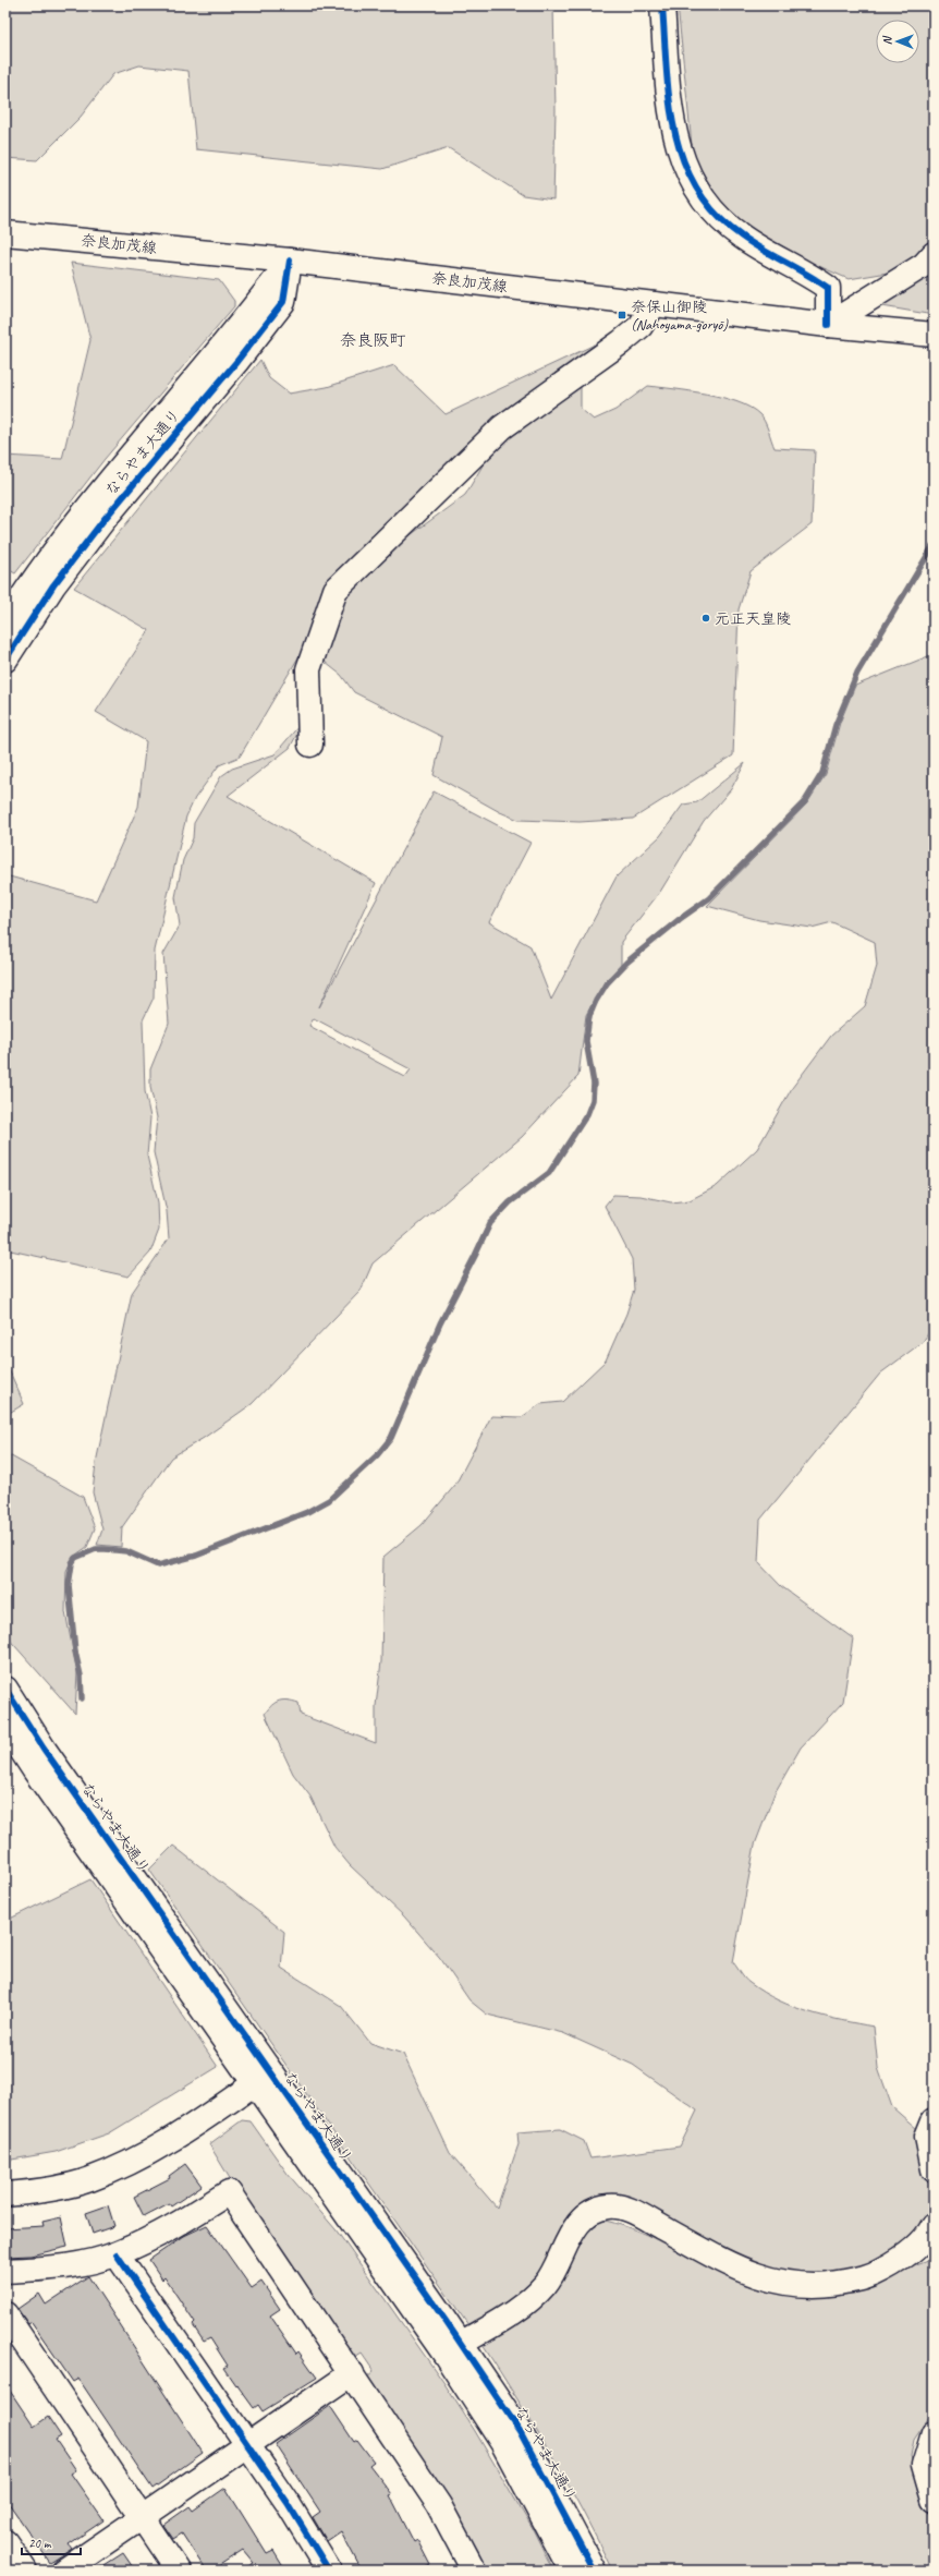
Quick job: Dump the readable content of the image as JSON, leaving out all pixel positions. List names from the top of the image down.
{
  "streets": {
    "street": ["奈良加茂線", "ならやま大通り"]
  },
  "crossings": [
    ["奈良加茂線", "ならやま大通り"]
  ],
  "districts": ["奈良阪町"],
  "places": {
    "transit": ["奈保山御陵 (Nahoyama-goryō)"],
    "other": ["元正天皇陵"]
  },
  "scale_bar": "20 m",
  "north": "left"
}
